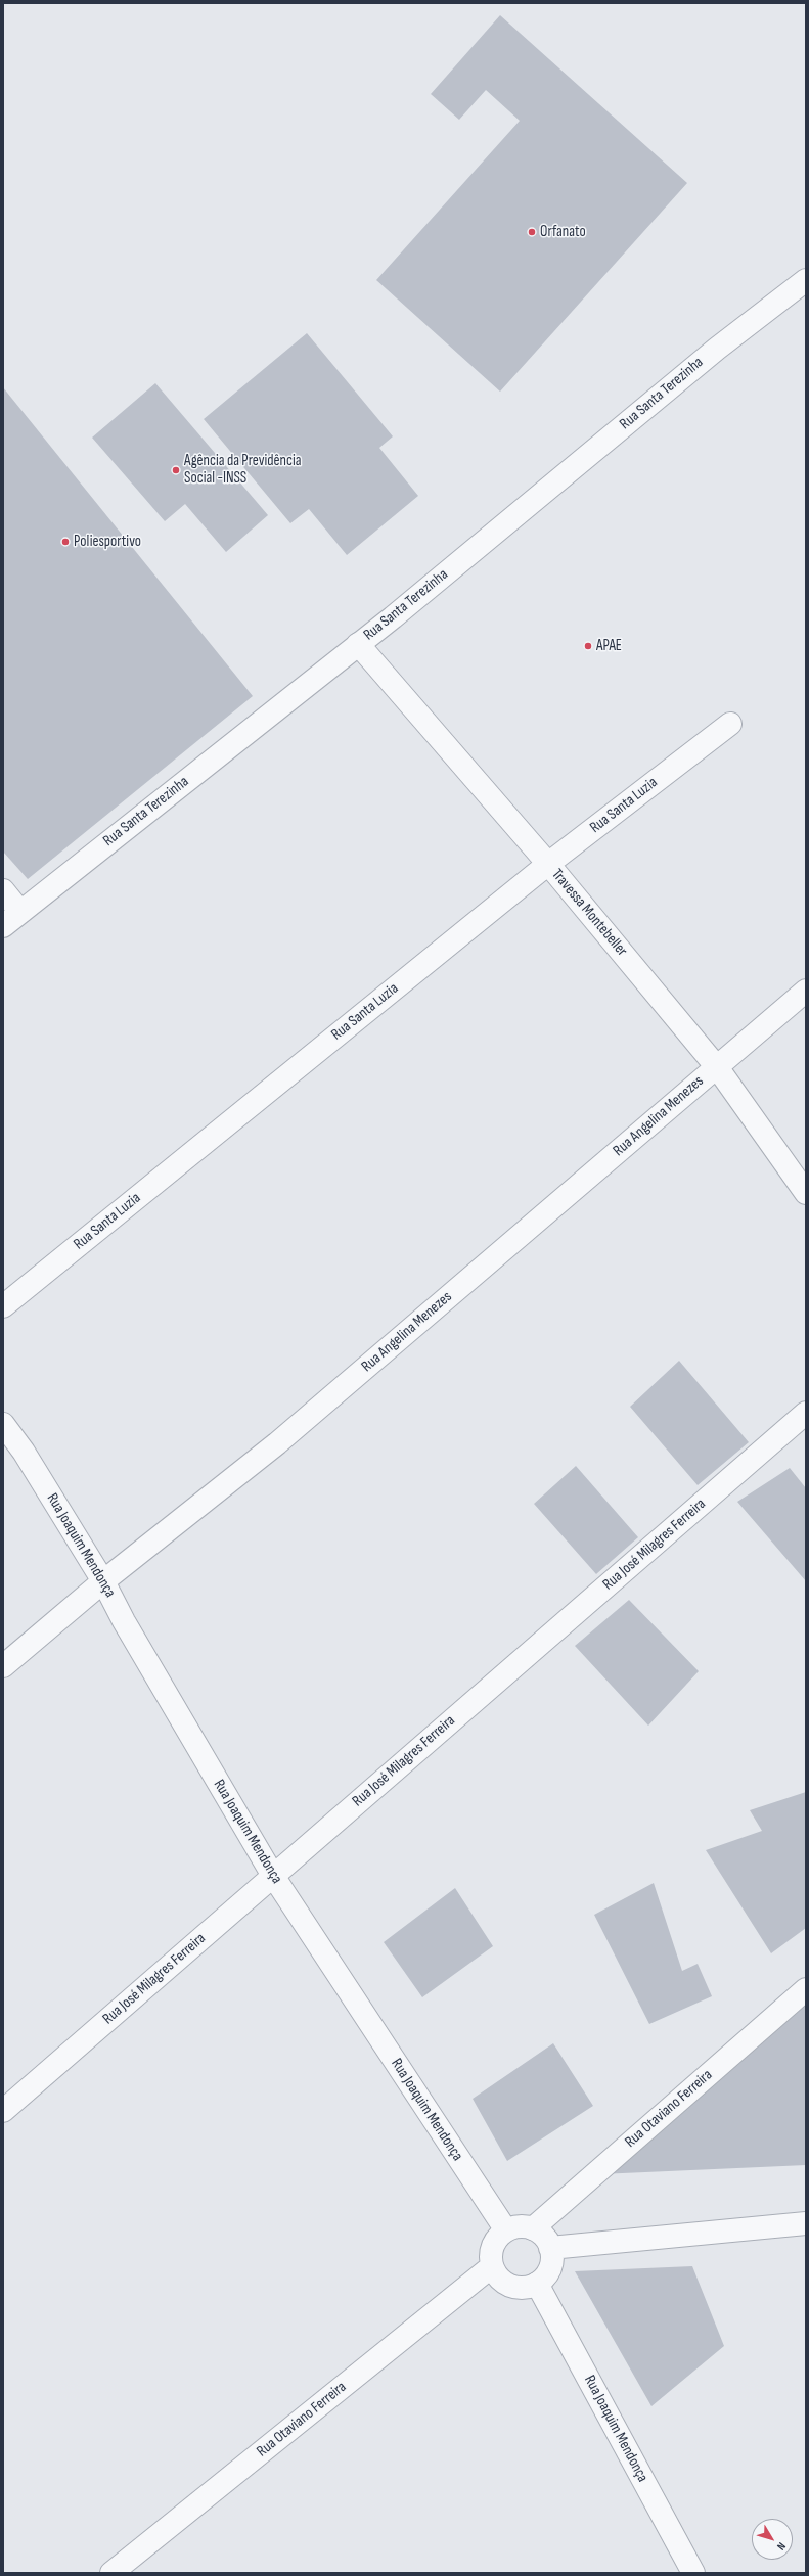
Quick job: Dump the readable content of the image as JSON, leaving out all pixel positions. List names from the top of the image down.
{
  "streets": {
    "street": [
      "Rua Santa Terezinha",
      "Rua Santa Luzia",
      "Travessa Montebeller",
      "Rua Angelina Menezes",
      "Rua José Milagres Ferreira",
      "Rua Joaquim Mendonça",
      "Rua Otaviano Ferreira"
    ]
  },
  "crossings": [
    ["Rua Santa Terezinha", "Travessa Montebeller"],
    ["Rua Santa Luzia", "Travessa Montebeller"],
    ["Travessa Montebeller", "Rua Angelina Menezes"],
    ["Rua Angelina Menezes", "Rua Joaquim Mendonça"],
    ["Rua José Milagres Ferreira", "Rua Joaquim Mendonça"],
    ["Rua Joaquim Mendonça", "Rua Otaviano Ferreira"]
  ],
  "places": [
    "Orfanato",
    "Agência da Previdência Social -INSS",
    "Poliesportivo",
    "APAE"
  ],
  "north": "bottom right"
}
